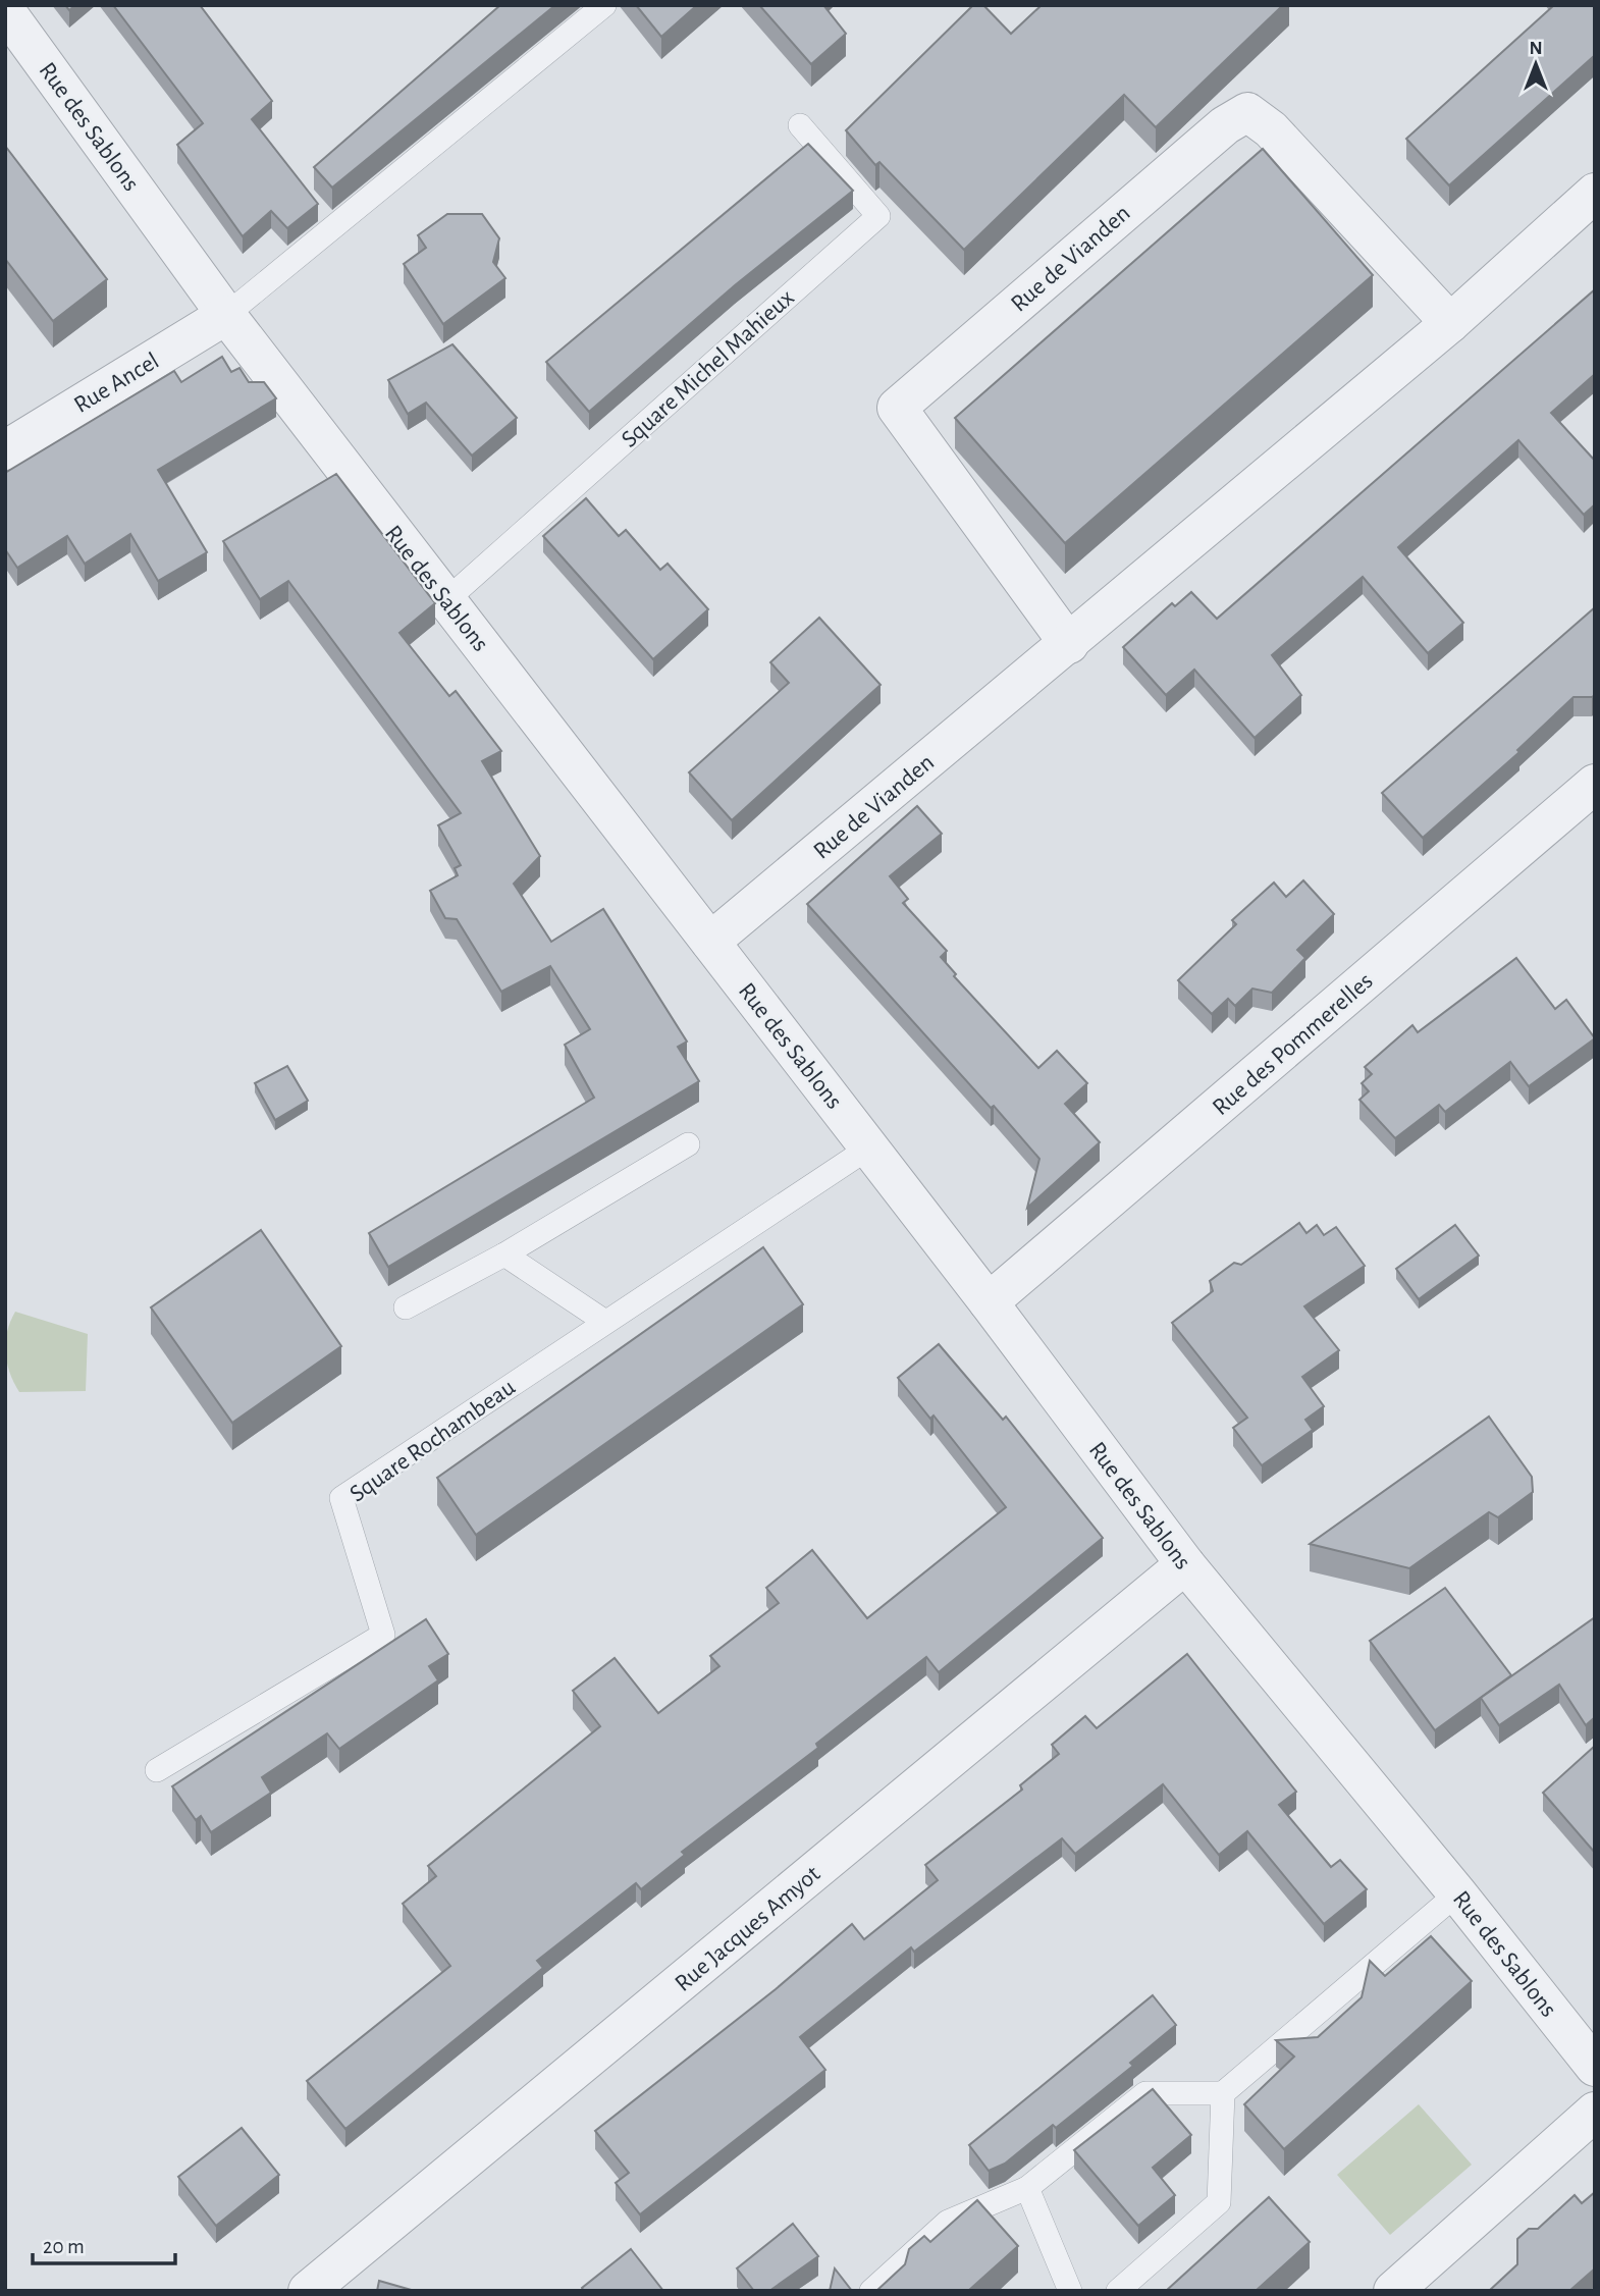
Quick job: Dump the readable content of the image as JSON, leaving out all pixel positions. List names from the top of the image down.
{
  "streets": {
    "street": [
      "Rue des Sablons",
      "Rue de Vianden",
      "Rue Ancel",
      "Rue des Pommerelles",
      "Rue Jacques Amyot"
    ],
    "lane": ["Square Michel Mahieux", "Square Rochambeau"]
  },
  "crossings": [
    ["Rue des Sablons", "Rue de Vianden"],
    ["Rue des Sablons", "Square Michel Mahieux"],
    ["Rue des Sablons", "Rue Ancel"],
    ["Rue des Sablons", "Rue des Pommerelles"],
    ["Rue des Sablons", "Square Rochambeau"],
    ["Rue des Sablons", "Rue Jacques Amyot"]
  ],
  "scale_bar": "20 m",
  "north": "top"
}
